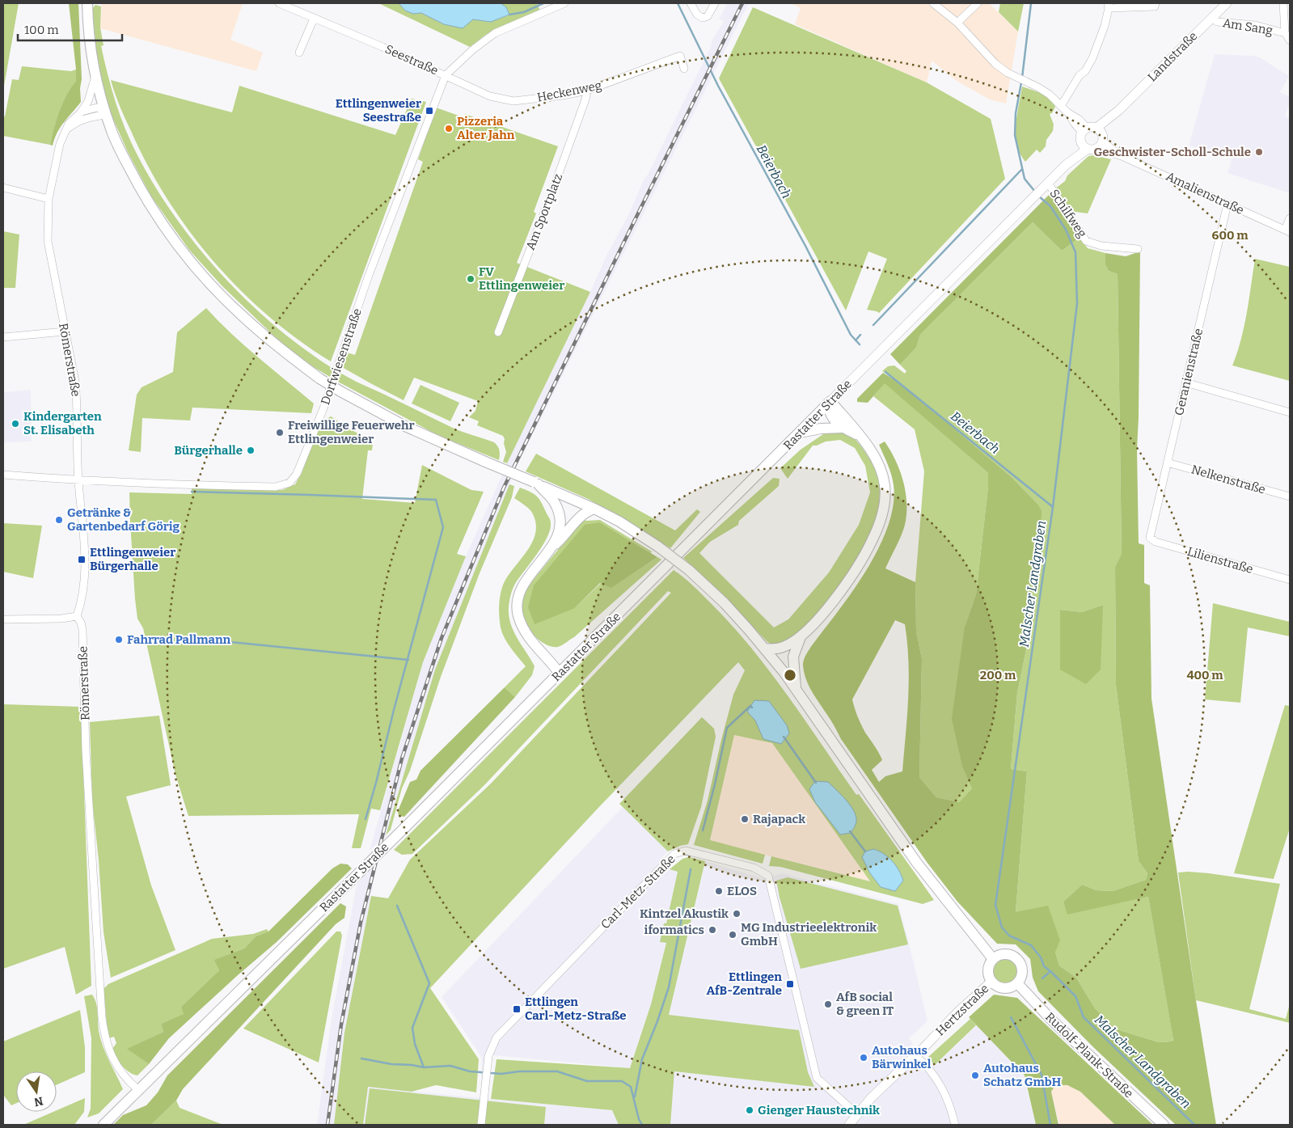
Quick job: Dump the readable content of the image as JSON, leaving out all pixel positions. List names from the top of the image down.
{
  "streets": {
    "main road": ["Römerstraße", "Rastatter Straße", "Rudolf-Plank-Straße"],
    "street": [
      "Am Sang",
      "Landstraße",
      "Seestraße",
      "Heckenweg",
      "Amalienstraße",
      "Am Sportplatz",
      "Schilfweg",
      "Dorfwiesenstraße",
      "Geranienstraße",
      "Nelkenstraße",
      "Lilienstraße",
      "Carl-Metz-Straße",
      "Hertzstraße"
    ]
  },
  "crossings": [
    ["Am Sang", "Landstraße"],
    ["Landstraße", "Amalienstraße"],
    ["Landstraße", "Rastatter Straße"],
    ["Seestraße", "Heckenweg"],
    ["Seestraße", "Dorfwiesenstraße"],
    ["Heckenweg", "Am Sportplatz"],
    ["Heckenweg", "Dorfwiesenstraße"],
    ["Amalienstraße", "Geranienstraße"],
    ["Amalienstraße", "Rastatter Straße"],
    ["Schilfweg", "Rastatter Straße"],
    ["Dorfwiesenstraße", "Römerstraße"],
    ["Römerstraße", "Rastatter Straße"],
    ["Römerstraße", "Hertzstraße"],
    ["Römerstraße", "Rudolf-Plank-Straße"],
    ["Geranienstraße", "Nelkenstraße"],
    ["Geranienstraße", "Lilienstraße"],
    ["Carl-Metz-Straße", "Hertzstraße"],
    ["Hertzstraße", "Rudolf-Plank-Straße"]
  ],
  "water": ["Beierbach", "Malscher Landgraben"],
  "places": {
    "transit": [
      "Ettlingenweier Seestraße",
      "Ettlingenweier Bürgerhalle",
      "Ettlingen AfB-Zentrale",
      "Ettlingen Carl-Metz-Straße"
    ],
    "other": [
      "Pizzeria Alter Jahn",
      "Geschwister-Scholl-Schule",
      "FV Ettlingenweier",
      "Kindergarten St. Elisabeth",
      "Freiwillige Feuerwehr Ettlingenweier",
      "Bürgerhalle",
      "Getränke & Gartenbedarf Görig",
      "Fahrrad Pallmann",
      "Rajapack",
      "ELOS",
      "Kintzel Akustik",
      "iformatics",
      "MG Industrieelektronik GmbH",
      "AfB social & green IT",
      "Autohaus Bärwinkel",
      "Autohaus Schatz GmbH",
      "Gienger Haustechnik"
    ]
  },
  "scale_bar": "100 m",
  "north": "bottom",
  "rings": ["600 m", "200 m", "400 m"]
}
